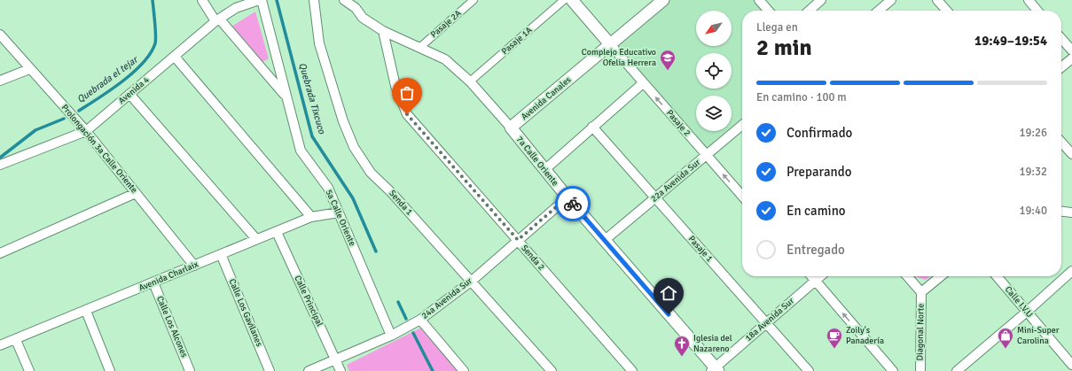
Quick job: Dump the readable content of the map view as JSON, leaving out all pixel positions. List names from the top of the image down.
{
  "streets": {
    "street": [
      "Pasaje 2A",
      "Pasaje 1A",
      "Avenida 4",
      "Avenida Canales",
      "Pasaje 2",
      "Prolongación 3a Calle Oriente",
      "7a Calle Oriente",
      "22a Avenida Sur",
      "Senda 1",
      "5a Calle Oriente",
      "Pasaje 1",
      "Senda 2",
      "Avenida Charlaix",
      "24a Avenida Sur",
      "Calle Principal",
      "Calle I.V.U",
      "Calle Los Gavilanes",
      "18a Avenida Sur",
      "Calle Los Alcones",
      "Diagonal Norte"
    ]
  },
  "crossings": [
    ["Pasaje 2A", "7a Calle Oriente"],
    ["Pasaje 1A", "7a Calle Oriente"],
    ["Avenida 4", "Prolongación 3a Calle Oriente"],
    ["Avenida 4", "5a Calle Oriente"],
    ["Avenida Canales", "Pasaje 2"],
    ["Avenida Canales", "7a Calle Oriente"],
    ["Pasaje 2", "22a Avenida Sur"],
    ["Prolongación 3a Calle Oriente", "Avenida Charlaix"],
    ["7a Calle Oriente", "22a Avenida Sur"],
    ["7a Calle Oriente", "Senda 2"],
    ["7a Calle Oriente", "24a Avenida Sur"],
    ["7a Calle Oriente", "18a Avenida Sur"],
    ["22a Avenida Sur", "Pasaje 1"],
    ["Senda 1", "24a Avenida Sur"],
    ["5a Calle Oriente", "Avenida Charlaix"],
    ["5a Calle Oriente", "24a Avenida Sur"],
    ["Pasaje 1", "18a Avenida Sur"],
    ["Senda 2", "24a Avenida Sur"],
    ["Avenida Charlaix", "Calle Principal"],
    ["Avenida Charlaix", "Calle Los Gavilanes"],
    ["Avenida Charlaix", "Calle Los Alcones"],
    ["24a Avenida Sur", "Calle Principal"]
  ],
  "one_way": ["Pasaje 2"],
  "water": ["Quebrada el tejar", "Quebrada Tixcuco"],
  "places": {
    "school or university": ["Complejo Educativo Ofelia Herrera"],
    "cafe": ["Zoily's Panadería"],
    "shop": ["Mini-Super Carolina"],
    "church": ["Iglesia del Nazareno"]
  },
  "north": "bottom left",
  "page": {
    "heading": ["2 min", "Llega en", "19:49–19:54"],
    "bar": "En camino · 100 m",
    "list": [
      ["Confirmado", "19:26"],
      ["Preparando", "19:32"],
      ["En camino", "19:40"],
      "Entregado"
    ]
  }
}
